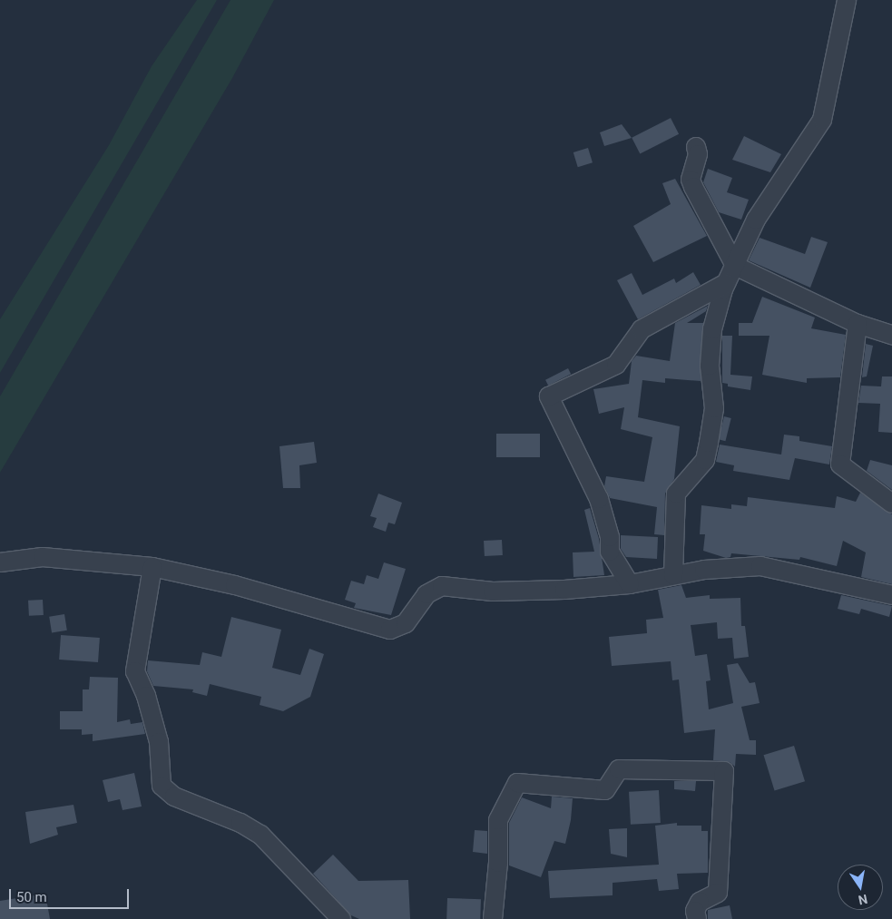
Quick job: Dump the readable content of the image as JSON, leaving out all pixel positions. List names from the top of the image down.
{
  "scale_bar": "50 m",
  "north": "bottom"
}
